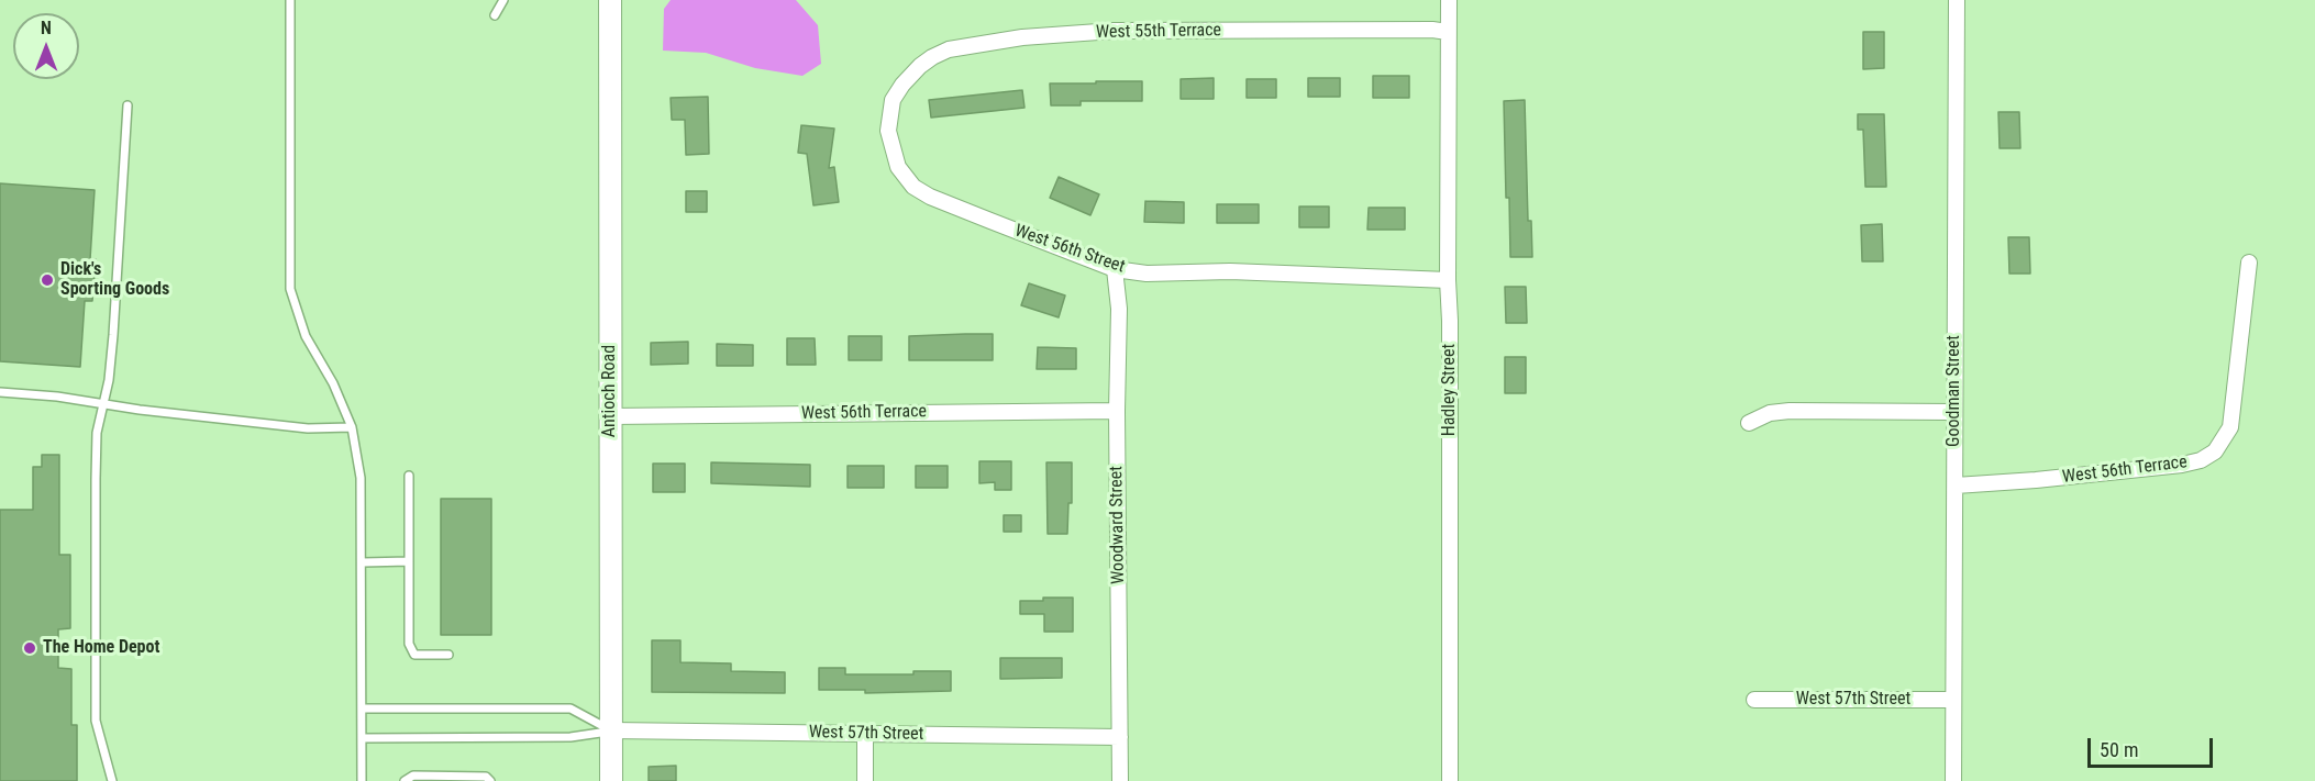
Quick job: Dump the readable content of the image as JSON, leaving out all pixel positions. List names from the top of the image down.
{
  "streets": {
    "main road": ["Antioch Road"],
    "street": [
      "West 55th Terrace",
      "West 56th Street",
      "Hadley Street",
      "Goodman Street",
      "West 56th Terrace",
      "Woodward Street",
      "West 57th Street"
    ]
  },
  "crossings": [
    ["West 55th Terrace", "West 56th Street"],
    ["West 55th Terrace", "Hadley Street"],
    ["West 56th Street", "Hadley Street"],
    ["West 56th Street", "Woodward Street"],
    ["Antioch Road", "West 56th Terrace"],
    ["Antioch Road", "West 57th Street"],
    ["Goodman Street", "West 56th Terrace"],
    ["Goodman Street", "West 57th Street"],
    ["West 56th Terrace", "Woodward Street"],
    ["Woodward Street", "West 57th Street"]
  ],
  "places": ["Dick's Sporting Goods", "The Home Depot"],
  "scale_bar": "50 m",
  "north": "top"
}
